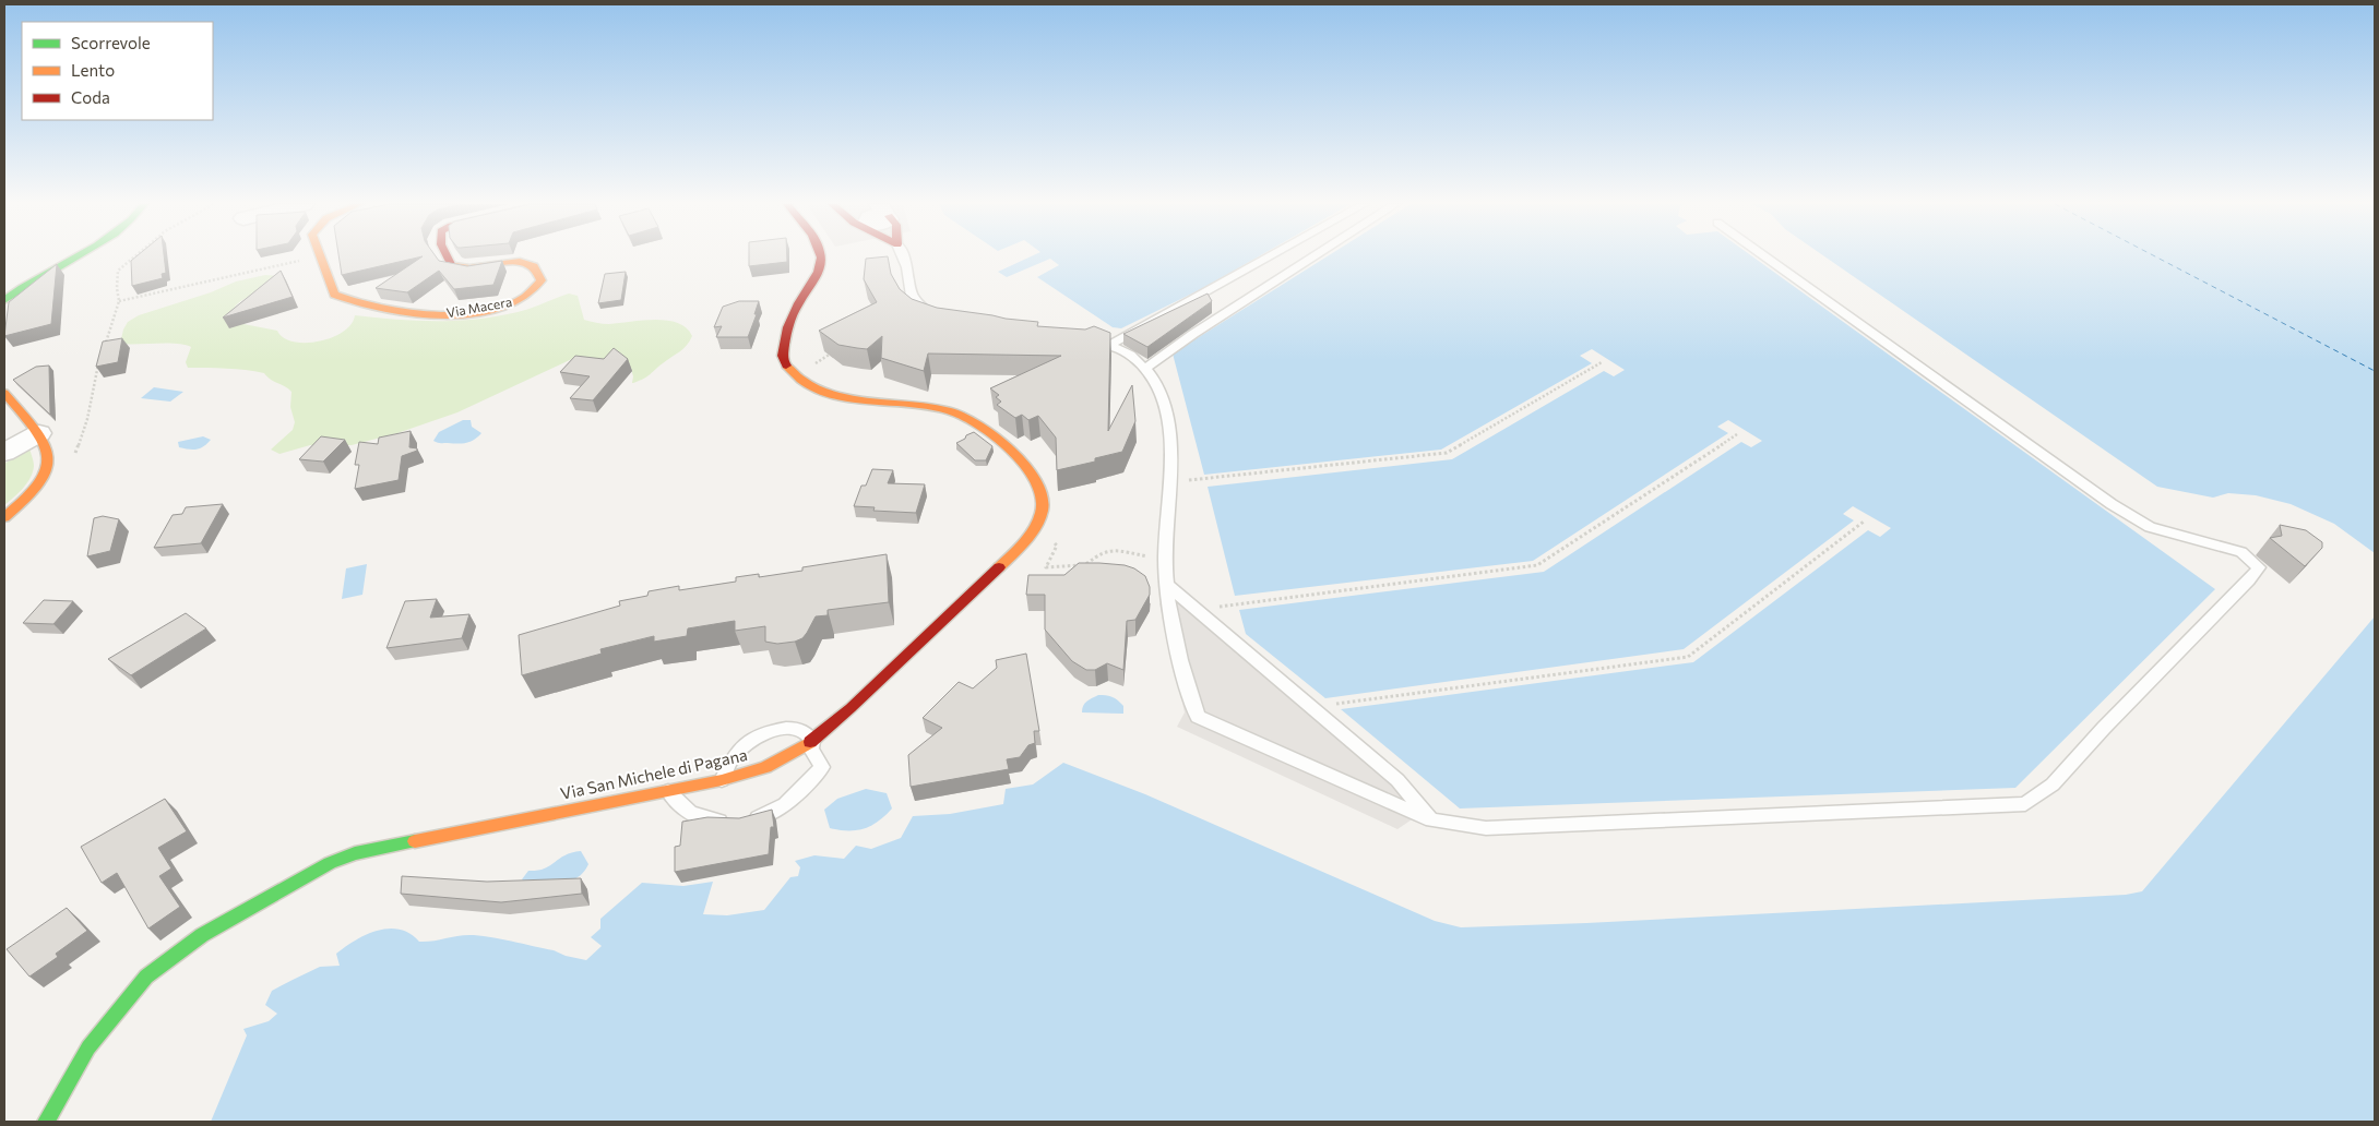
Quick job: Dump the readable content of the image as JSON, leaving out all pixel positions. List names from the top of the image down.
{
  "streets": {
    "main road": ["Via Macera", "Via San Michele di Pagana"]
  },
  "legend": ["Scorrevole", "Lento", "Coda"]
}
